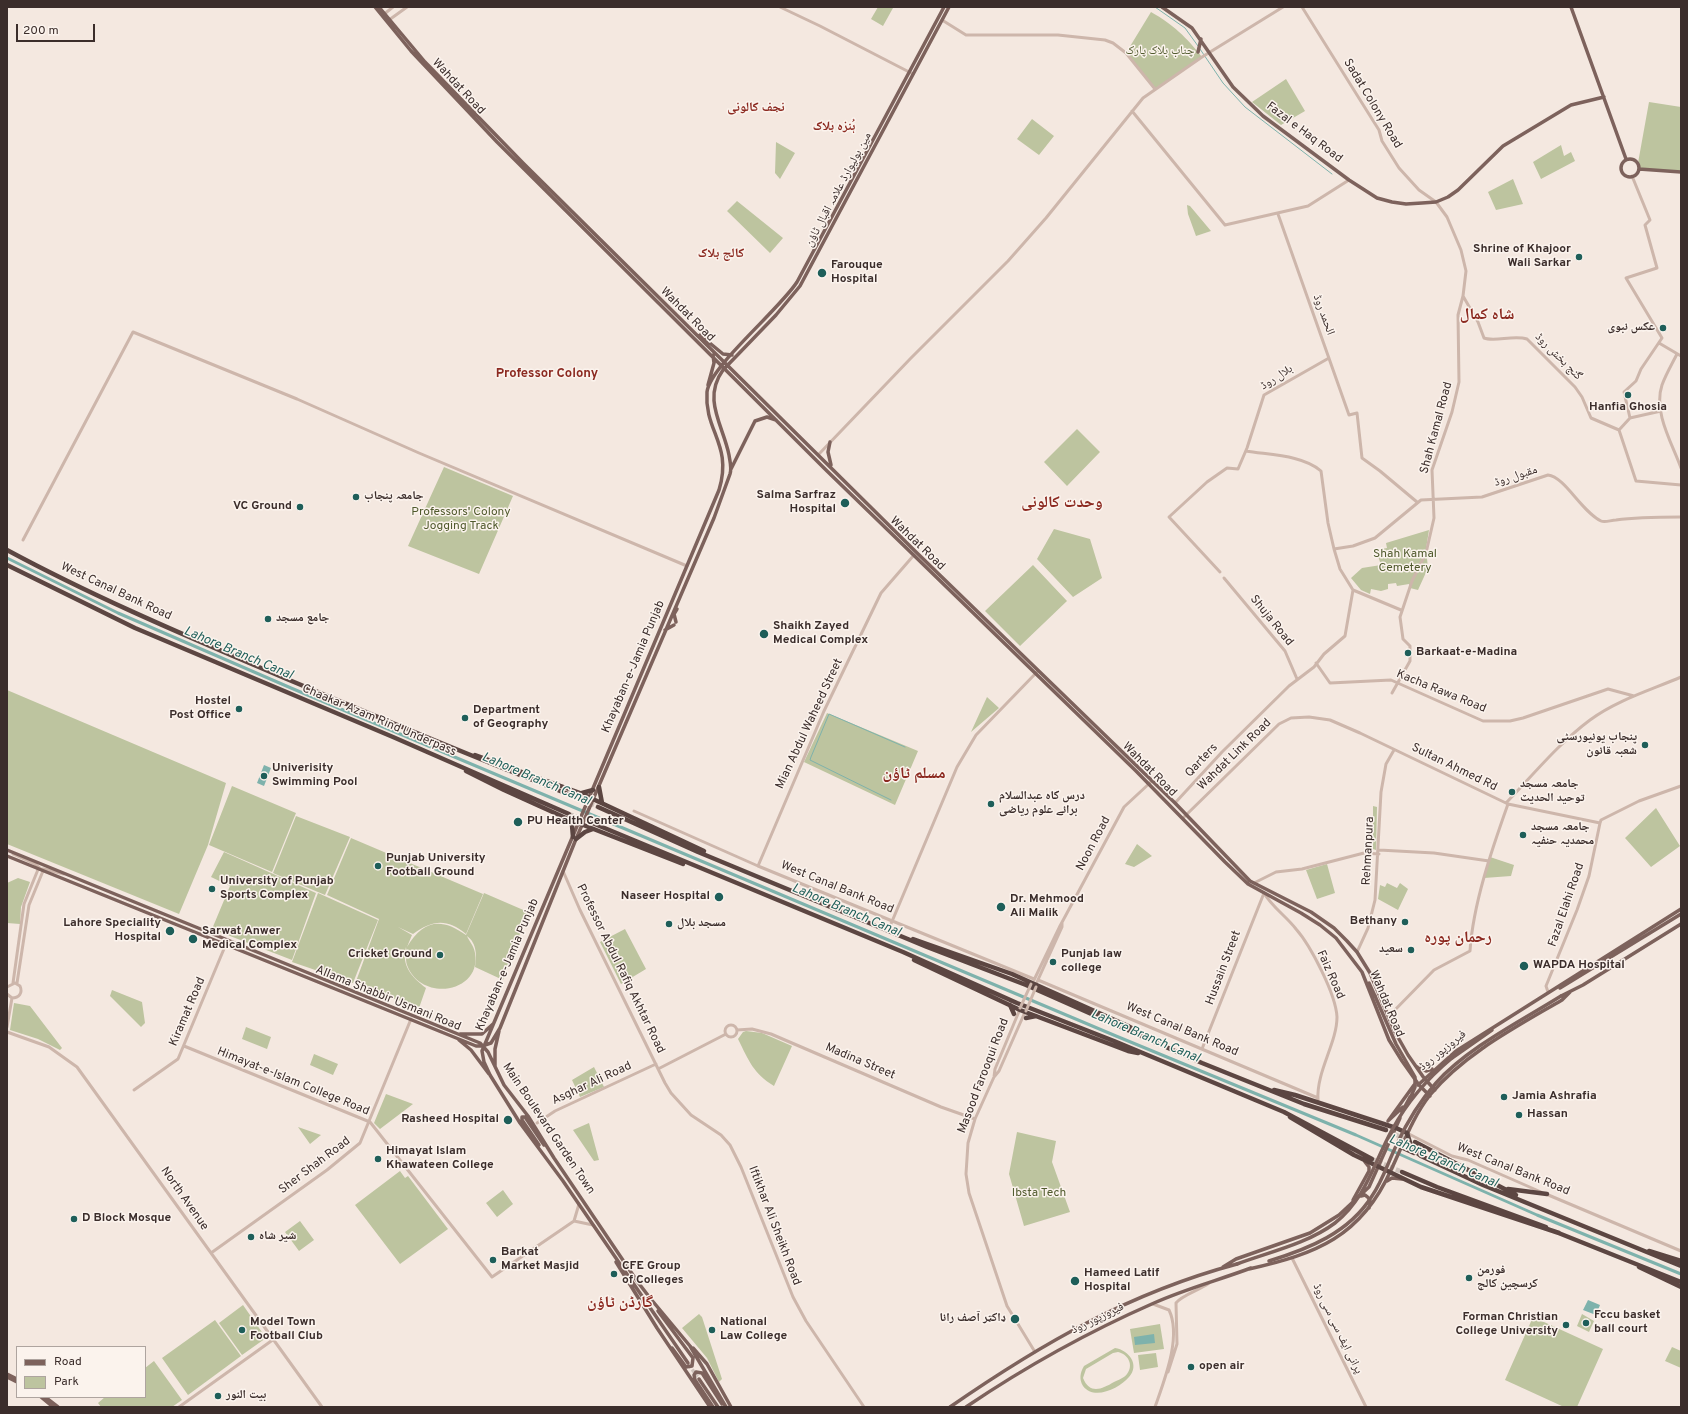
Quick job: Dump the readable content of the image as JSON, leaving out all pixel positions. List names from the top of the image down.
{
  "streets": {
    "highway": ["West Canal Bank Road", "Chaakar Azam Rind Underpass"],
    "main road": [
      "Wahdat Road",
      "Fazal e Haq Road",
      "مین بولیوارڈ علامہ اقبال ٹاؤن",
      "Khayaban-e-Jamia Punjab",
      "Allama Shabbir Usmani Road",
      "فیروزپور روڈ",
      "Main Boulevard Garden Town"
    ],
    "street": [
      "Sadat Colony Road",
      "الحمد روڈ",
      "گنج بخش روڈ",
      "بلال روڈ",
      "Shah Kamal Road",
      "مقبول روڈ",
      "Shuja Road",
      "Kacha Rawa Road",
      "Mian Abdul Waheed Street",
      "Wahdat Link Road",
      "Qarters",
      "Sultan Ahmed Rd",
      "Noon Road",
      "Rehmanpura",
      "Fazal Elahi Road",
      "Hussain Street",
      "Professor Abdul Rafiq Akhtar Road",
      "Faiz Road",
      "Kiramat Road",
      "Madina Street",
      "Masood Farooqui Road",
      "Himayat-e-Islam College Road",
      "Asghar Ali Road",
      "Sher Shah Road",
      "North Avenue",
      "Iftikhar Ali Sheikh Road",
      "پرانی ایف سی سی روڈ"
    ]
  },
  "crossings": [
    ["Wahdat Road", "مین بولیوارڈ علامہ اقبال ٹاؤن"],
    ["Wahdat Road", "Khayaban-e-Jamia Punjab"],
    ["Wahdat Road", "Mian Abdul Waheed Street"],
    ["Wahdat Road", "Wahdat Link Road"],
    ["Wahdat Road", "Qarters"],
    ["Wahdat Road", "Noon Road"],
    ["Wahdat Road", "Rehmanpura"],
    ["Wahdat Road", "Hussain Street"],
    ["Wahdat Road", "Faiz Road"],
    ["Wahdat Road", "فیروزپور روڈ"],
    ["Sadat Colony Road", "Fazal e Haq Road"],
    ["Sadat Colony Road", "Shah Kamal Road"],
    ["Fazal e Haq Road", "Shah Kamal Road"],
    ["مین بولیوارڈ علامہ اقبال ٹاؤن", "Khayaban-e-Jamia Punjab"],
    ["الحمد روڈ", "بلال روڈ"],
    ["گنج بخش روڈ", "Shah Kamal Road"],
    ["Shah Kamal Road", "مقبول روڈ"],
    ["West Canal Bank Road", "Khayaban-e-Jamia Punjab"],
    ["West Canal Bank Road", "Mian Abdul Waheed Street"],
    ["West Canal Bank Road", "Noon Road"],
    ["West Canal Bank Road", "Hussain Street"],
    ["West Canal Bank Road", "Faiz Road"],
    ["West Canal Bank Road", "فیروزپور روڈ"],
    ["West Canal Bank Road", "Masood Farooqui Road"],
    ["Shuja Road", "Qarters"],
    ["Khayaban-e-Jamia Punjab", "Chaakar Azam Rind Underpass"],
    ["Khayaban-e-Jamia Punjab", "Professor Abdul Rafiq Akhtar Road"],
    ["Khayaban-e-Jamia Punjab", "Allama Shabbir Usmani Road"],
    ["Khayaban-e-Jamia Punjab", "Main Boulevard Garden Town"],
    ["Kacha Rawa Road", "Qarters"],
    ["Wahdat Link Road", "Sultan Ahmed Rd"],
    ["Wahdat Link Road", "Rehmanpura"],
    ["Sultan Ahmed Rd", "Rehmanpura"],
    ["Sultan Ahmed Rd", "Fazal Elahi Road"],
    ["Noon Road", "Masood Farooqui Road"],
    ["Fazal Elahi Road", "فیروزپور روڈ"],
    ["Hussain Street", "Faiz Road"],
    ["Professor Abdul Rafiq Akhtar Road", "Asghar Ali Road"],
    ["Professor Abdul Rafiq Akhtar Road", "Iftikhar Ali Sheikh Road"],
    ["Allama Shabbir Usmani Road", "Kiramat Road"],
    ["Allama Shabbir Usmani Road", "Main Boulevard Garden Town"],
    ["Allama Shabbir Usmani Road", "Sher Shah Road"],
    ["Kiramat Road", "Himayat-e-Islam College Road"],
    ["فیروزپور روڈ", "Masood Farooqui Road"],
    ["فیروزپور روڈ", "پرانی ایف سی سی روڈ"],
    ["Madina Street", "Masood Farooqui Road"],
    ["Himayat-e-Islam College Road", "Sher Shah Road"],
    ["Asghar Ali Road", "Iftikhar Ali Sheikh Road"],
    ["Sher Shah Road", "North Avenue"]
  ],
  "districts": [
    "نجف کالونی",
    "ہُنزہ بلاک",
    "کالج بلاک",
    "شاہ کمال",
    "Professor Colony",
    "وحدت کالونی",
    "مسلم ٹاؤن",
    "رحمان پورہ",
    "گارڈن ٹاؤن"
  ],
  "water": ["Lahore Branch Canal"],
  "parks": [
    "چناب بلاک پارک",
    "Professors' Colony Jogging Track",
    "Shah Kamal Cemetery",
    "Ibsta Tech"
  ],
  "places": [
    "Shrine of Khajoor Wali Sarkar",
    "Farouque Hospital",
    "عکس نبوی",
    "Hanfia Ghosia",
    "جامعہ پنجاب",
    "Salma Sarfraz Hospital",
    "VC Ground",
    "جامع مسجد",
    "Shaikh Zayed Medical Complex",
    "Barkaat-e-Madina",
    "Hostel Post Office",
    "Department of Geography",
    "پنجاب یونیورسٹی شعبہ قانون",
    "Univerisity Swimming Pool",
    "جامعہ مسجد توحید الحدیٽ",
    "درس گاہ عبدالسلام برائے علوم ریاضی",
    "PU Health Center",
    "جامعہ مسجد محمدیہ حنفیہ",
    "Punjab University Football Ground",
    "University of Punjab Sports Complex",
    "Naseer Hospital",
    "Dr. Mehmood Ali Malik",
    "Bethany",
    "مسجد بلال",
    "Lahore Speciality Hospital",
    "Sarwat Anwer Medical Complex",
    "سعید",
    "Cricket Ground",
    "Punjab law college",
    "WAPDA Hospital",
    "Jamia Ashrafia",
    "Hassan",
    "Rasheed Hospital",
    "Himayat Islam Khawateen College",
    "D Block Mosque",
    "شیر شاہ",
    "Barkat Market Masjid",
    "CFE Group of Colleges",
    "فورمن کرسچین کالج",
    "Hameed Latif Hospital",
    "ډاکټر آصف رانا",
    "Fccu basket ball court",
    "Forman Christian College University",
    "Model Town Football Club",
    "National Law College",
    "open air",
    "بیت النور"
  ],
  "legend": ["Road", "Park"],
  "scale_bar": "200 m"
}
